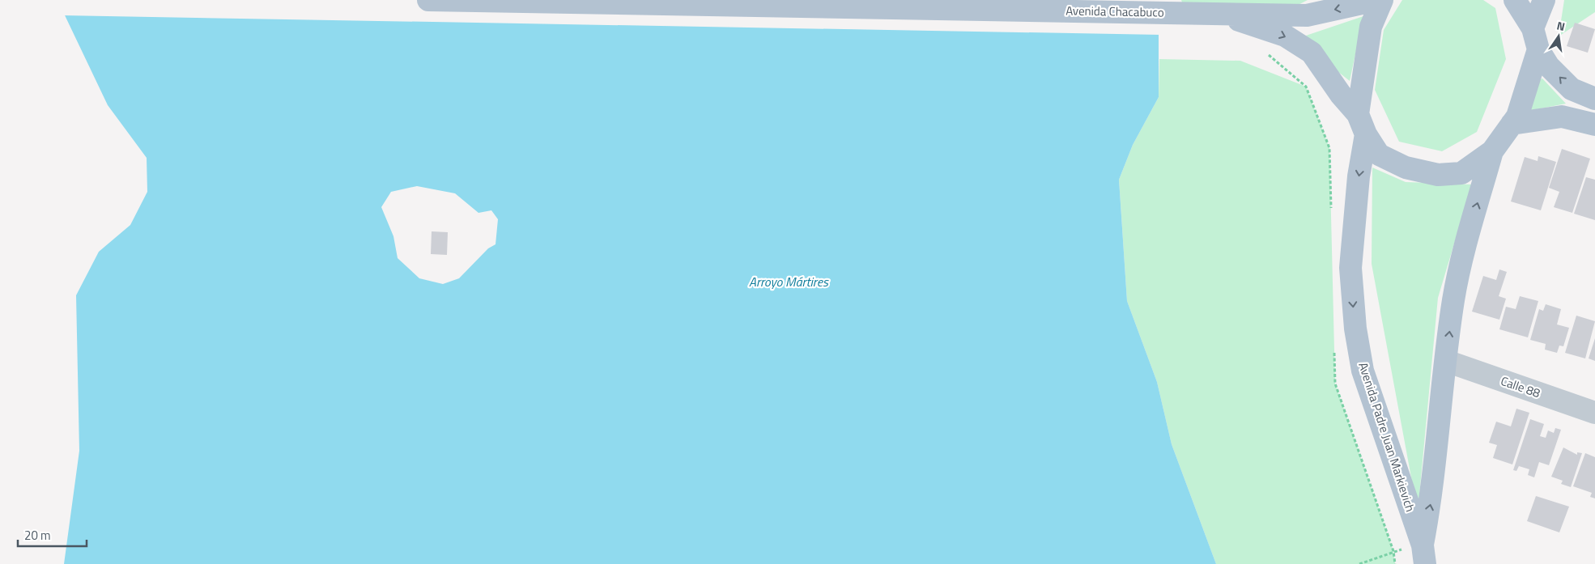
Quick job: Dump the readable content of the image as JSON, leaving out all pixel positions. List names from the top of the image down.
{
  "streets": {
    "main road": ["Avenida Chacabuco", "Avenida Padre Juan Markievich"],
    "street": ["Calle 88"]
  },
  "crossings": [
    ["Avenida Chacabuco", "Avenida Padre Juan Markievich"],
    ["Calle 88", "Avenida Padre Juan Markievich"]
  ],
  "water": ["Arroyo Mártires"],
  "scale_bar": "20 m",
  "north": "top"
}
